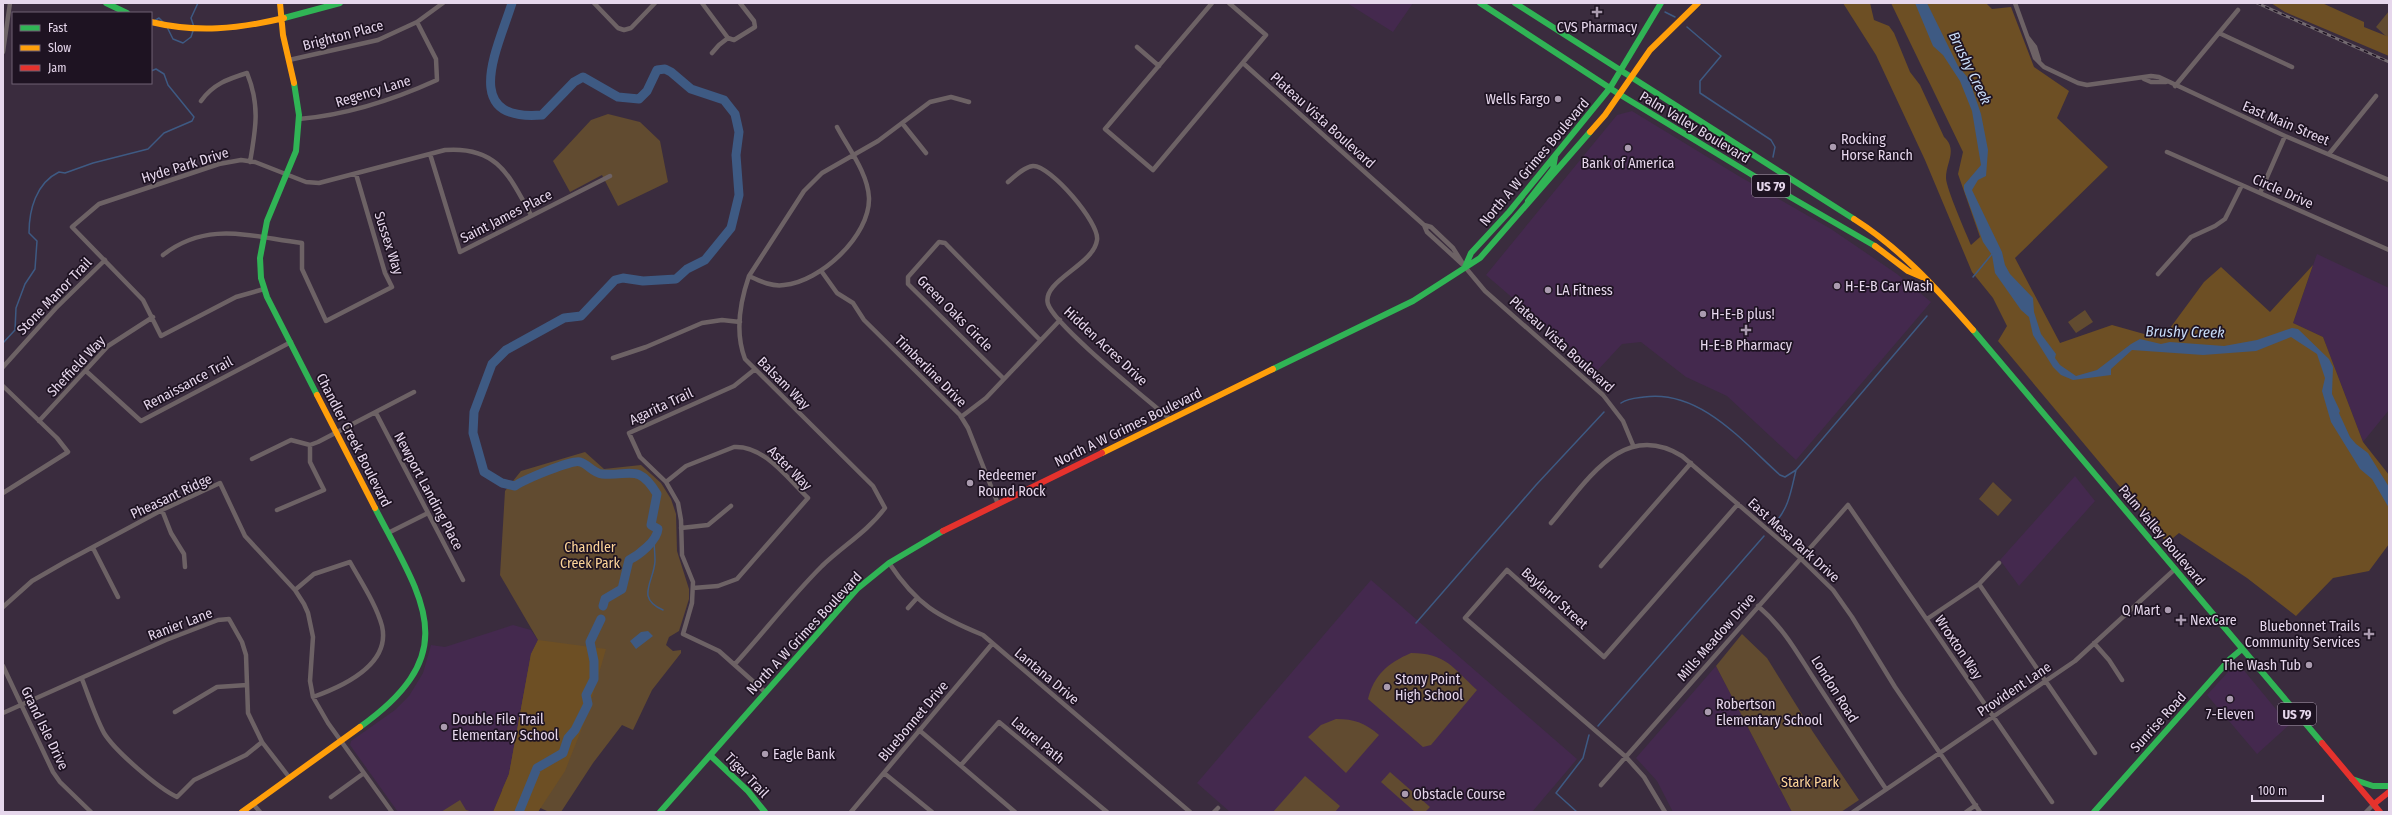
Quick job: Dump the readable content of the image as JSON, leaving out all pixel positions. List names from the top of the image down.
{
  "streets": {
    "main road": [
      "Palm Valley Boulevard",
      "North A W Grimes Boulevard",
      "US 79",
      "Chandler Creek Boulevard",
      "Sunrise Road",
      "Tiger Trail"
    ],
    "street": [
      "Brighton Place",
      "Regency Lane",
      "Plateau Vista Boulevard",
      "East Main Street",
      "Hyde Park Drive",
      "Circle Drive",
      "Saint James Place",
      "Sussex Way",
      "Stone Manor Trail",
      "Green Oaks Circle",
      "Hidden Acres Drive",
      "Sheffield Way",
      "Timberline Drive",
      "Renaissance Trail",
      "Balsam Way",
      "Agarita Trail",
      "Aster Way",
      "Newport Landing Place",
      "Pheasant Ridge",
      "East Mesa Park Drive",
      "Bayland Street",
      "Ranier Lane",
      "Mills Meadow Drive",
      "Wroxton Way",
      "Lantana Drive",
      "London Road",
      "Provident Lane",
      "Bluebonnet Drive",
      "Grand Isle Drive",
      "Laurel Path"
    ]
  },
  "crossings": [
    ["Brighton Place", "Regency Lane"],
    ["Brighton Place", "Chandler Creek Boulevard"],
    ["Regency Lane", "Chandler Creek Boulevard"],
    ["Plateau Vista Boulevard", "North A W Grimes Boulevard"],
    ["Plateau Vista Boulevard", "East Mesa Park Drive"],
    ["Palm Valley Boulevard", "North A W Grimes Boulevard"],
    ["Palm Valley Boulevard", "Provident Lane"],
    ["Palm Valley Boulevard", "Sunrise Road"],
    ["North A W Grimes Boulevard", "Hidden Acres Drive"],
    ["North A W Grimes Boulevard", "Timberline Drive"],
    ["North A W Grimes Boulevard", "Agarita Trail"],
    ["North A W Grimes Boulevard", "Lantana Drive"],
    ["North A W Grimes Boulevard", "Tiger Trail"],
    ["Hyde Park Drive", "Saint James Place"],
    ["Hyde Park Drive", "Sussex Way"],
    ["Hyde Park Drive", "Stone Manor Trail"],
    ["Hyde Park Drive", "Sheffield Way"],
    ["Hyde Park Drive", "Chandler Creek Boulevard"],
    ["Sussex Way", "Chandler Creek Boulevard"],
    ["Sheffield Way", "Renaissance Trail"],
    ["Renaissance Trail", "Chandler Creek Boulevard"],
    ["Balsam Way", "Agarita Trail"],
    ["Agarita Trail", "Aster Way"],
    ["Chandler Creek Boulevard", "Pheasant Ridge"],
    ["Chandler Creek Boulevard", "Ranier Lane"],
    ["East Mesa Park Drive", "Bayland Street"],
    ["East Mesa Park Drive", "Mills Meadow Drive"],
    ["East Mesa Park Drive", "Provident Lane"],
    ["Bayland Street", "Mills Meadow Drive"],
    ["Ranier Lane", "Grand Isle Drive"],
    ["Mills Meadow Drive", "Wroxton Way"],
    ["Mills Meadow Drive", "London Road"],
    ["Wroxton Way", "Provident Lane"],
    ["Lantana Drive", "Bluebonnet Drive"],
    ["London Road", "Provident Lane"]
  ],
  "water": ["Brushy Creek"],
  "parks": ["Chandler Creek Park", "Stark Park"],
  "places": {
    "health": [
      "CVS Pharmacy",
      "H-E-B Pharmacy",
      "NexCare",
      "Bluebonnet Trails Community Services"
    ],
    "other": [
      "Wells Fargo",
      "Rocking Horse Ranch",
      "Bank of America",
      "H-E-B Car Wash",
      "LA Fitness",
      "H-E-B plus!",
      "Redeemer Round Rock",
      "Q Mart",
      "The Wash Tub",
      "Stony Point High School",
      "7-Eleven",
      "Robertson Elementary School",
      "Double File Trail Elementary School",
      "Eagle Bank",
      "Obstacle Course"
    ]
  },
  "legend": ["Fast", "Slow", "Jam"],
  "scale_bar": "100 m"
}
